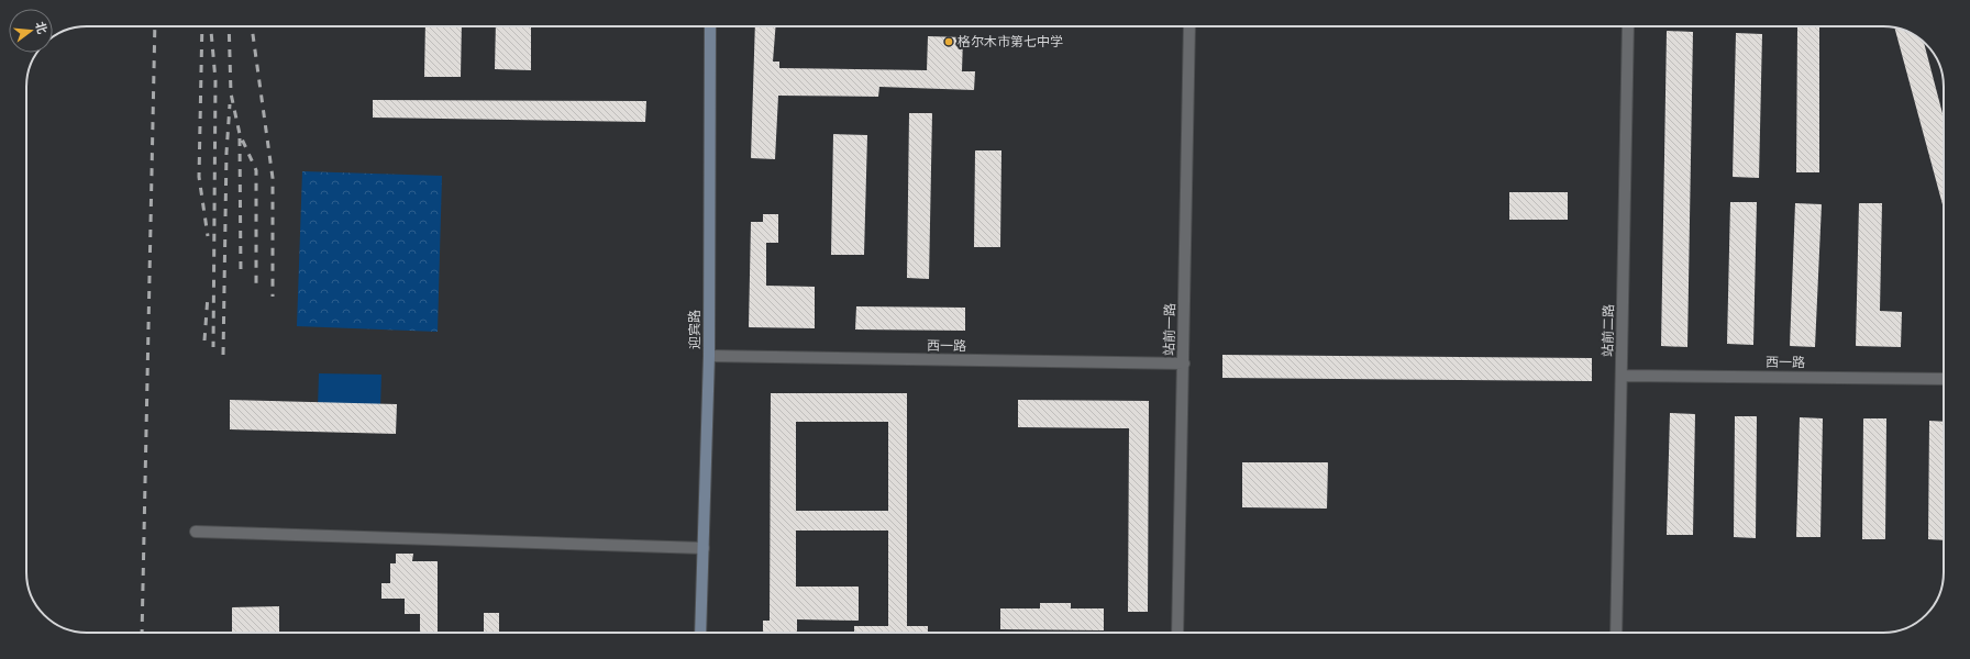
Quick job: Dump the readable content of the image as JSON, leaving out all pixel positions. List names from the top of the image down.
{
  "streets": {
    "main road": ["迎宾路"],
    "street": ["站前一路", "站前二路", "西一路"]
  },
  "crossings": [
    ["迎宾路", "西一路"],
    ["站前一路", "西一路"],
    ["站前二路", "西一路"]
  ],
  "places": ["格尔木市第七中学"],
  "north": "right"
}
